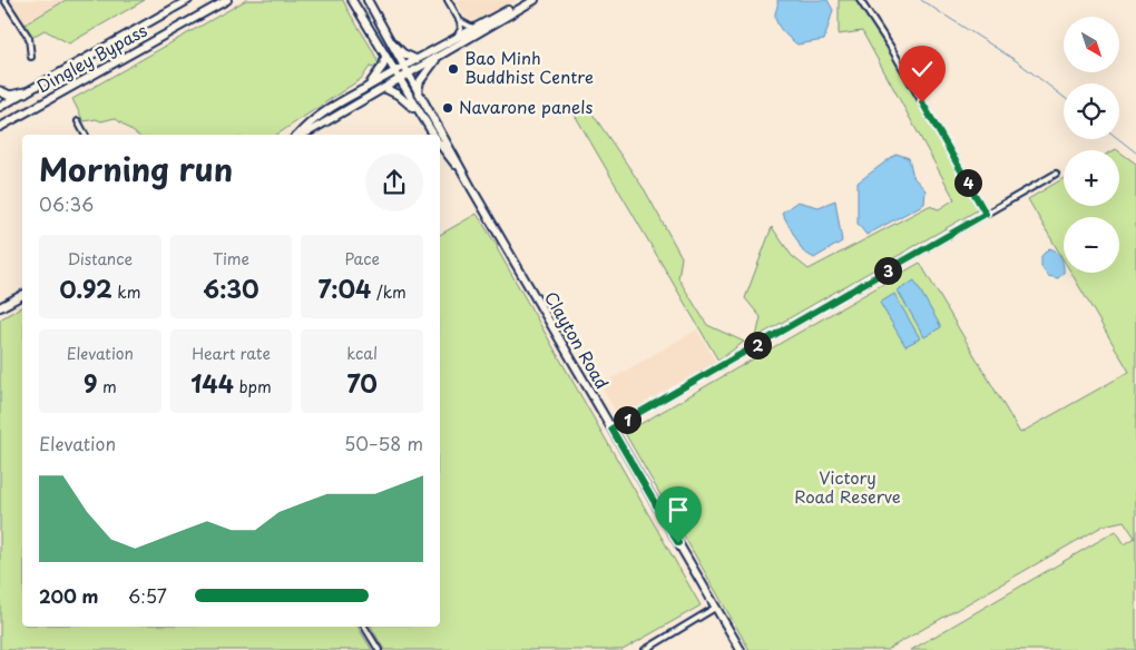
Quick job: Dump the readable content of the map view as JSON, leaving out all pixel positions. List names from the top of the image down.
{
  "streets": {
    "main road": ["Dingley Bypass", "Clayton Road"]
  },
  "parks": ["Victory Road Reserve"],
  "places": ["Bao Minh Buddhist Centre", "Navarone panels"],
  "north": "bottom right",
  "page": {
    "map_buttons": ["+", "−"],
    "heading": ["Morning run", "06:36"],
    "pins": [
      "4",
      "3",
      "2",
      "1"
    ],
    "stats": [
      ["Distance", "0.92 km"],
      ["Time", "6:30"],
      ["Pace", "7:04 /km"],
      ["Elevation", "9 m"],
      ["Heart rate", "144 bpm"],
      ["kcal", "70"]
    ],
    "chart": ["Elevation", "50–58 m"],
    "list": [
      {
        "name": "200 m",
        "note": "6:57"
      }
    ]
  }
}
